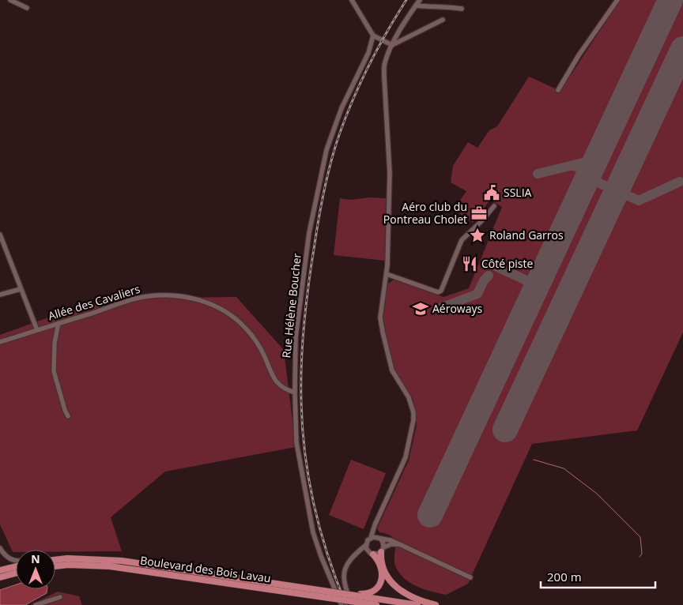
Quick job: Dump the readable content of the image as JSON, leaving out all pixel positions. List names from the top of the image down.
{
  "streets": {
    "main road": ["Boulevard des Bois Lavau"],
    "street": ["Allée des Cavaliers", "Rue Hélène Boucher"]
  },
  "crossings": [
    ["Allée des Cavaliers", "Rue Hélène Boucher"]
  ],
  "places": {
    "public building": ["SSLIA"],
    "office": ["Aéro club du Pontreau Cholet"],
    "place": ["Roland Garros"],
    "restaurant": ["Côté piste"],
    "school or university": ["Aéroways"]
  },
  "scale_bar": "200 m",
  "north": "top"
}
